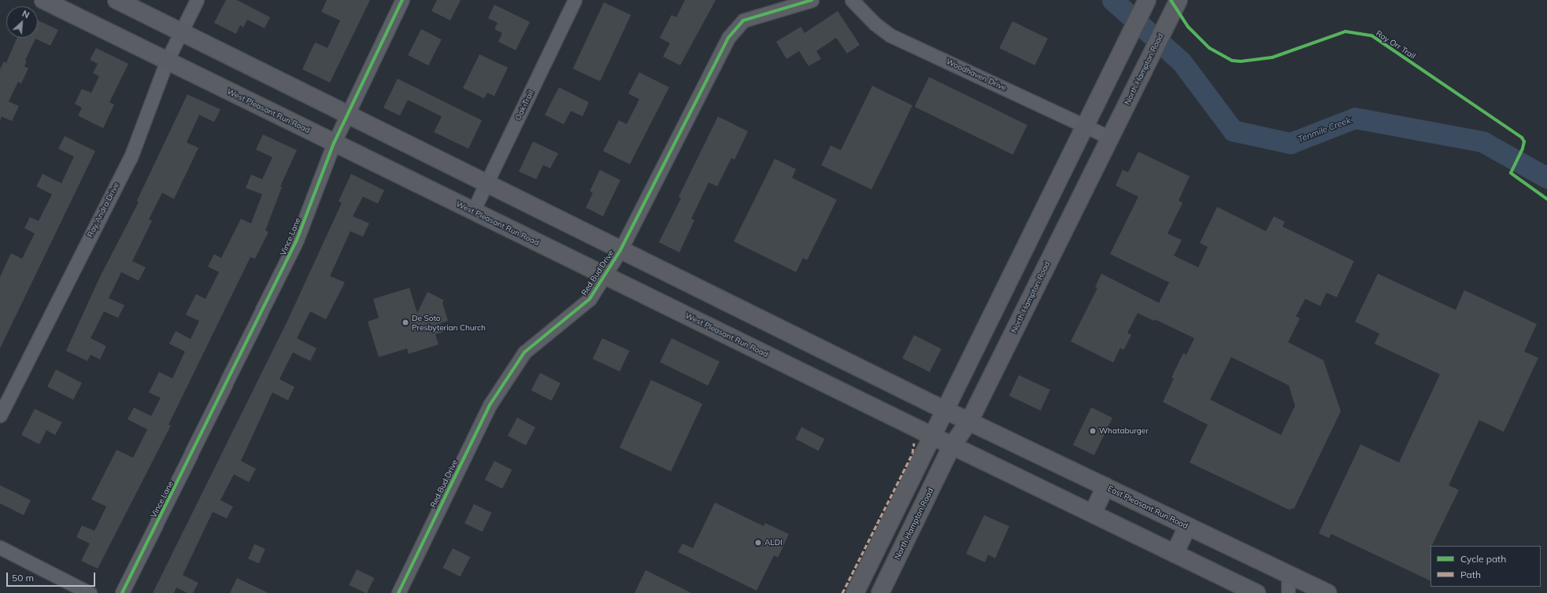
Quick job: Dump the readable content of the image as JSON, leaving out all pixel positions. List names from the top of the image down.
{
  "streets": {
    "main road": ["North Hampton Road", "West Pleasant Run Road", "East Pleasant Run Road"],
    "street": [
      "Woodhaven Drive",
      "Oak Trail",
      "Ray Andra Drive",
      "Vince Lane",
      "Red Bud Drive"
    ],
    "cycle path": ["Roy Orr Trail"]
  },
  "crossings": [
    ["North Hampton Road", "Woodhaven Drive"],
    ["North Hampton Road", "West Pleasant Run Road"],
    ["North Hampton Road", "East Pleasant Run Road"],
    ["Oak Trail", "West Pleasant Run Road"],
    ["West Pleasant Run Road", "Ray Andra Drive"],
    ["West Pleasant Run Road", "Vince Lane"],
    ["West Pleasant Run Road", "Red Bud Drive"]
  ],
  "water": ["Tenmile Creek"],
  "places": ["De Soto Presbyterian Church", "Whataburger", "ALDI"],
  "legend": ["Cycle path", "Path"],
  "scale_bar": "50 m",
  "north": "top right"
}
